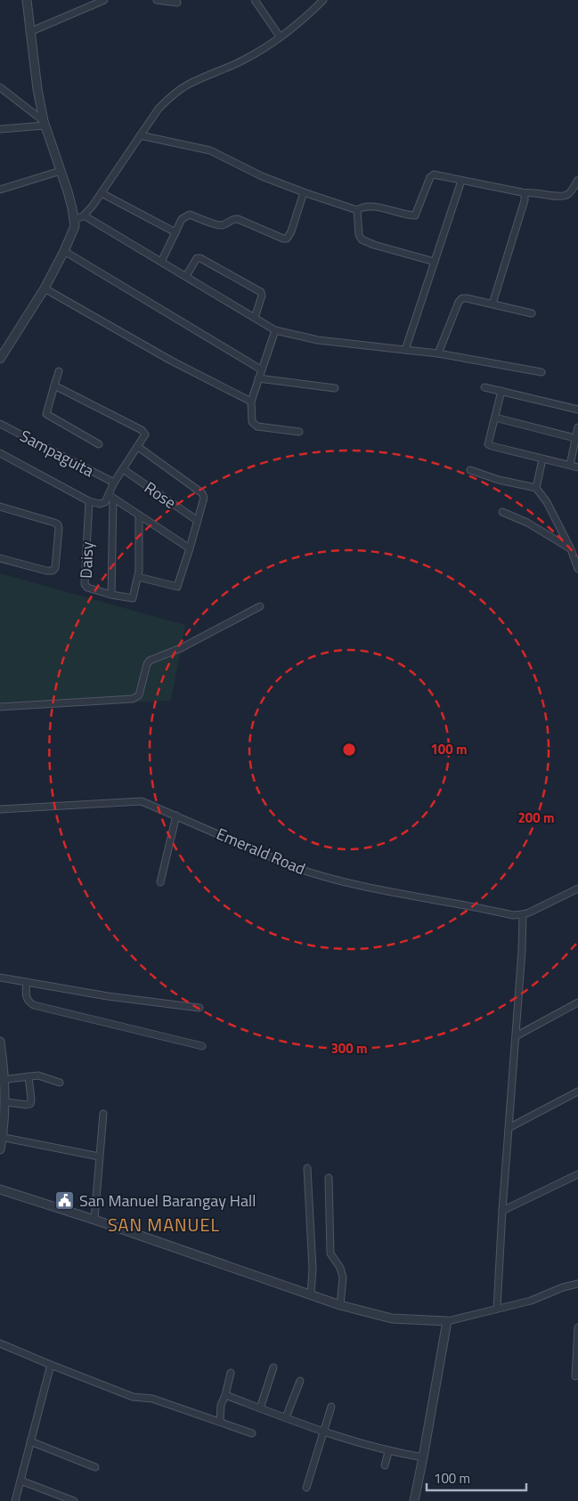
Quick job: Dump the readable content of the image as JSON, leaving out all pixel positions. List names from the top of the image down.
{
  "streets": {
    "street": [
      "Sampaguita",
      "Rose",
      "Daisy",
      "Emerald Road"
    ]
  },
  "districts": ["SAN MANUEL"],
  "places": {
    "public building": ["San Manuel Barangay Hall"]
  },
  "scale_bar": "100 m",
  "rings": ["100 m", "200 m", "300 m"]
}
